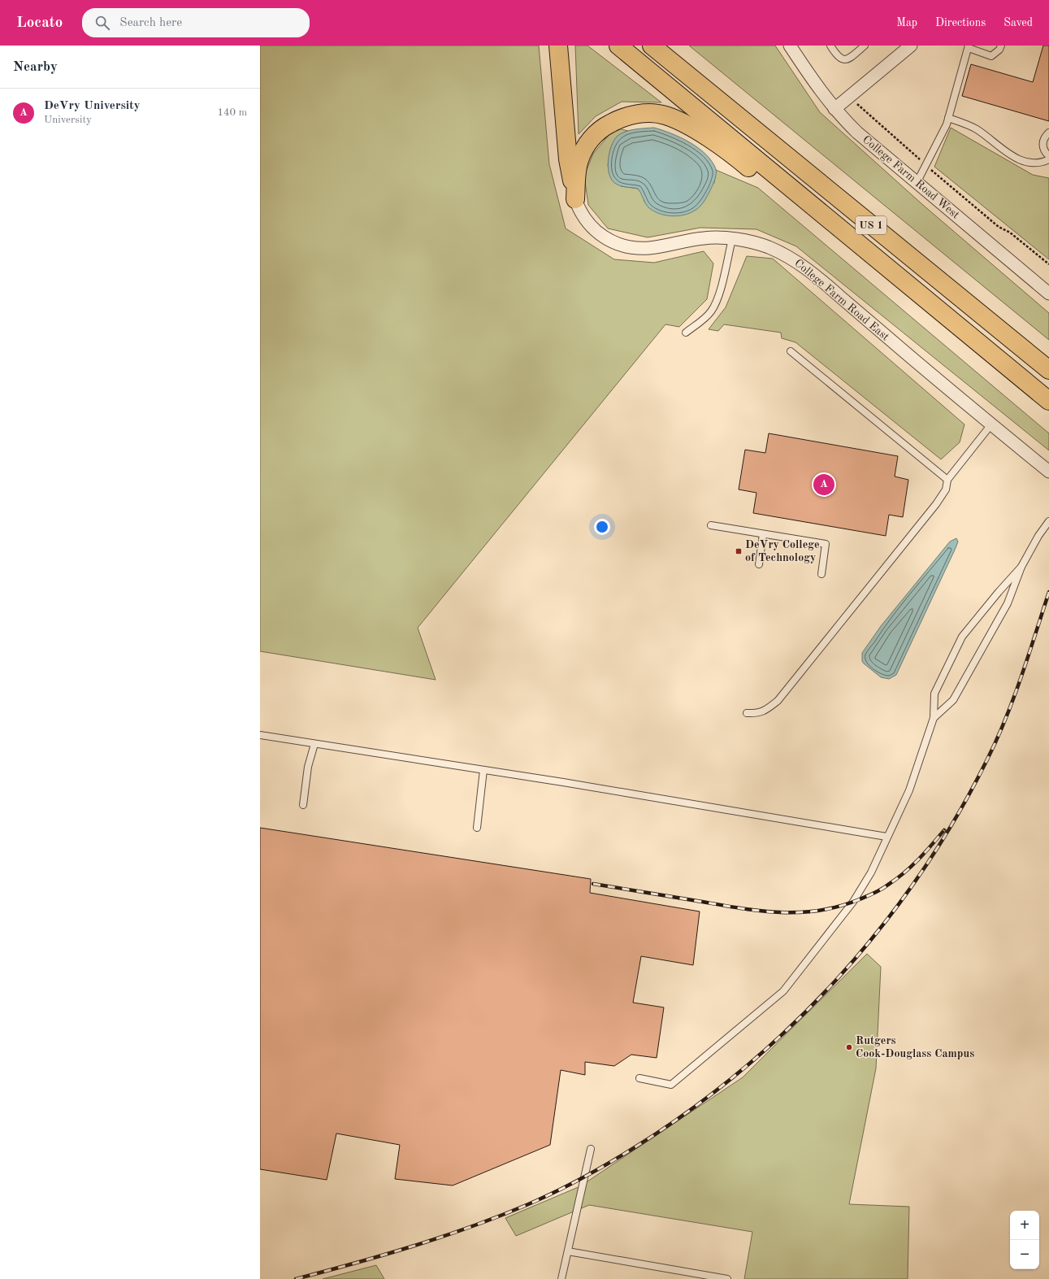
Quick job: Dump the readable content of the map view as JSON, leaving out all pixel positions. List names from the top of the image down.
{
  "streets": {
    "highway": ["US 1"],
    "street": ["College Farm Road West", "College Farm Road East"]
  },
  "places": {
    "transit": ["DeVry College of Technology"],
    "other": ["Rutgers Cook-Douglass Campus"]
  },
  "page": {
    "header": "Locato",
    "search": "Search here",
    "nav": ["Map", "Directions", "Saved"],
    "heading": "Nearby",
    "list": [
      {
        "mark": "A",
        "name": "DeVry University",
        "note": "University",
        "value": "140 m"
      }
    ],
    "pins": "A",
    "map_buttons": ["+", "−"]
  }
}
